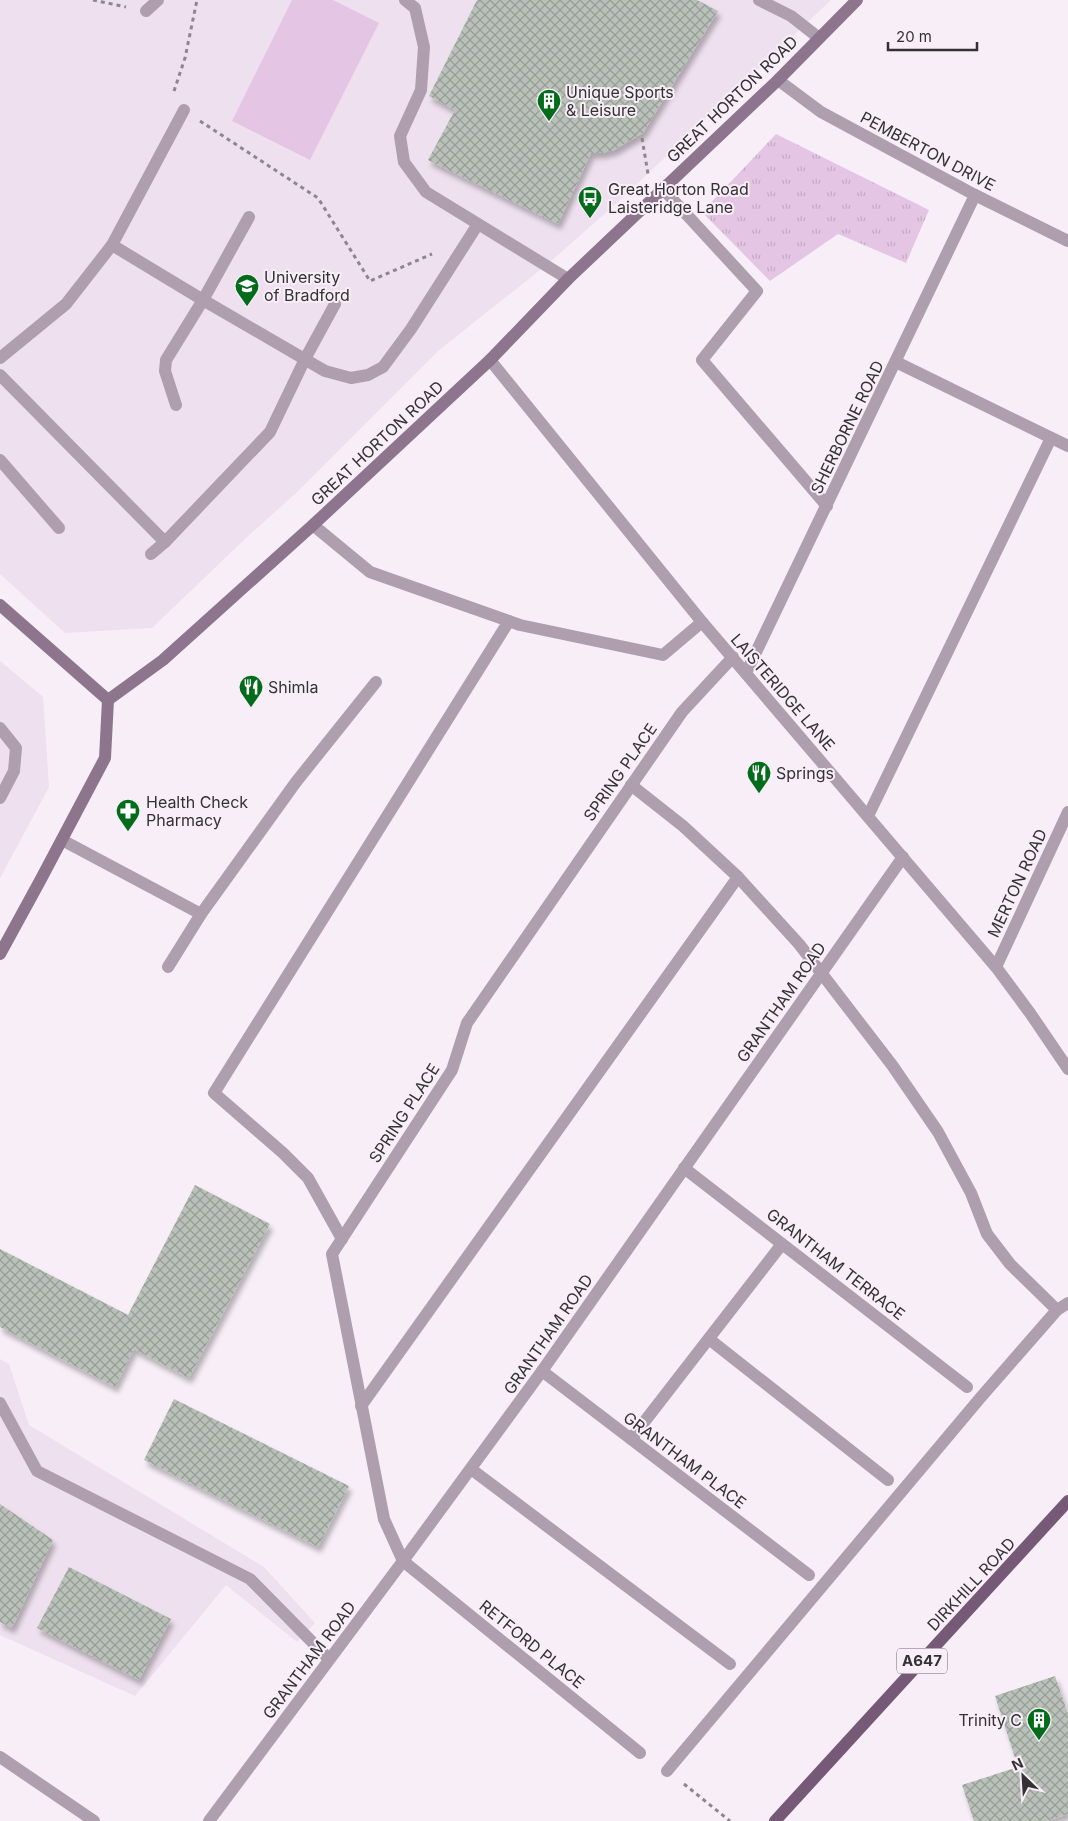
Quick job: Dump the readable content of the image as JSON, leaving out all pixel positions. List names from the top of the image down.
{
  "streets": {
    "main road": ["DIRKHILL ROAD", "A647"],
    "street": [
      "GREAT HORTON ROAD",
      "PEMBERTON DRIVE",
      "SHERBORNE ROAD",
      "LAISTERIDGE LANE",
      "SPRING PLACE",
      "MERTON ROAD",
      "GRANTHAM ROAD",
      "GRANTHAM TERRACE",
      "GRANTHAM PLACE",
      "RETFORD PLACE"
    ]
  },
  "crossings": [
    ["GREAT HORTON ROAD", "PEMBERTON DRIVE"],
    ["GREAT HORTON ROAD", "LAISTERIDGE LANE"],
    ["PEMBERTON DRIVE", "SHERBORNE ROAD"],
    ["SHERBORNE ROAD", "LAISTERIDGE LANE"],
    ["LAISTERIDGE LANE", "SPRING PLACE"],
    ["LAISTERIDGE LANE", "MERTON ROAD"],
    ["LAISTERIDGE LANE", "GRANTHAM ROAD"],
    ["SPRING PLACE", "GRANTHAM ROAD"],
    ["SPRING PLACE", "RETFORD PLACE"],
    ["GRANTHAM ROAD", "GRANTHAM TERRACE"],
    ["GRANTHAM ROAD", "GRANTHAM PLACE"],
    ["GRANTHAM ROAD", "RETFORD PLACE"]
  ],
  "places": {
    "building": ["Unique Sports & Leisure", "Trinity C"],
    "bus stop": ["Great Horton Road Laisteridge Lane"],
    "school or university": ["University of Bradford"],
    "restaurant": ["Shimla", "Springs"],
    "pharmacy": ["Health Check Pharmacy"]
  },
  "scale_bar": "20 m",
  "north": "top left"
}
